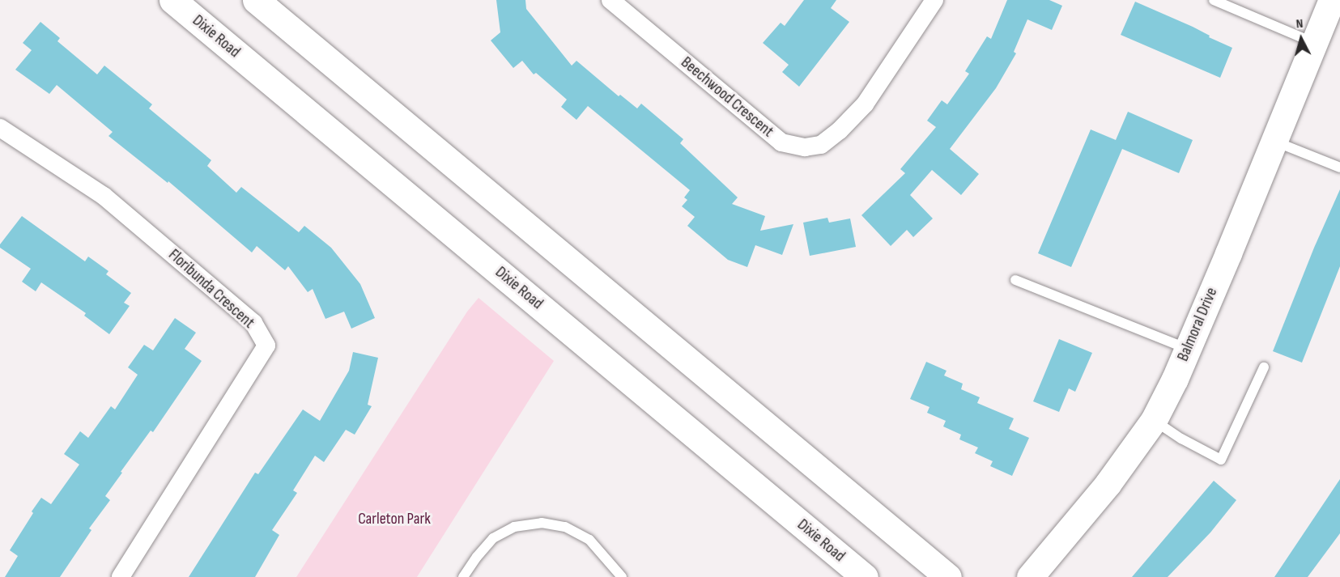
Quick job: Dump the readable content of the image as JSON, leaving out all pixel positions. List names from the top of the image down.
{
  "streets": {
    "main road": ["Dixie Road", "Balmoral Drive"],
    "street": ["Beechwood Crescent", "Floribunda Crescent"]
  },
  "parks": ["Carleton Park"],
  "north": "top"
}
